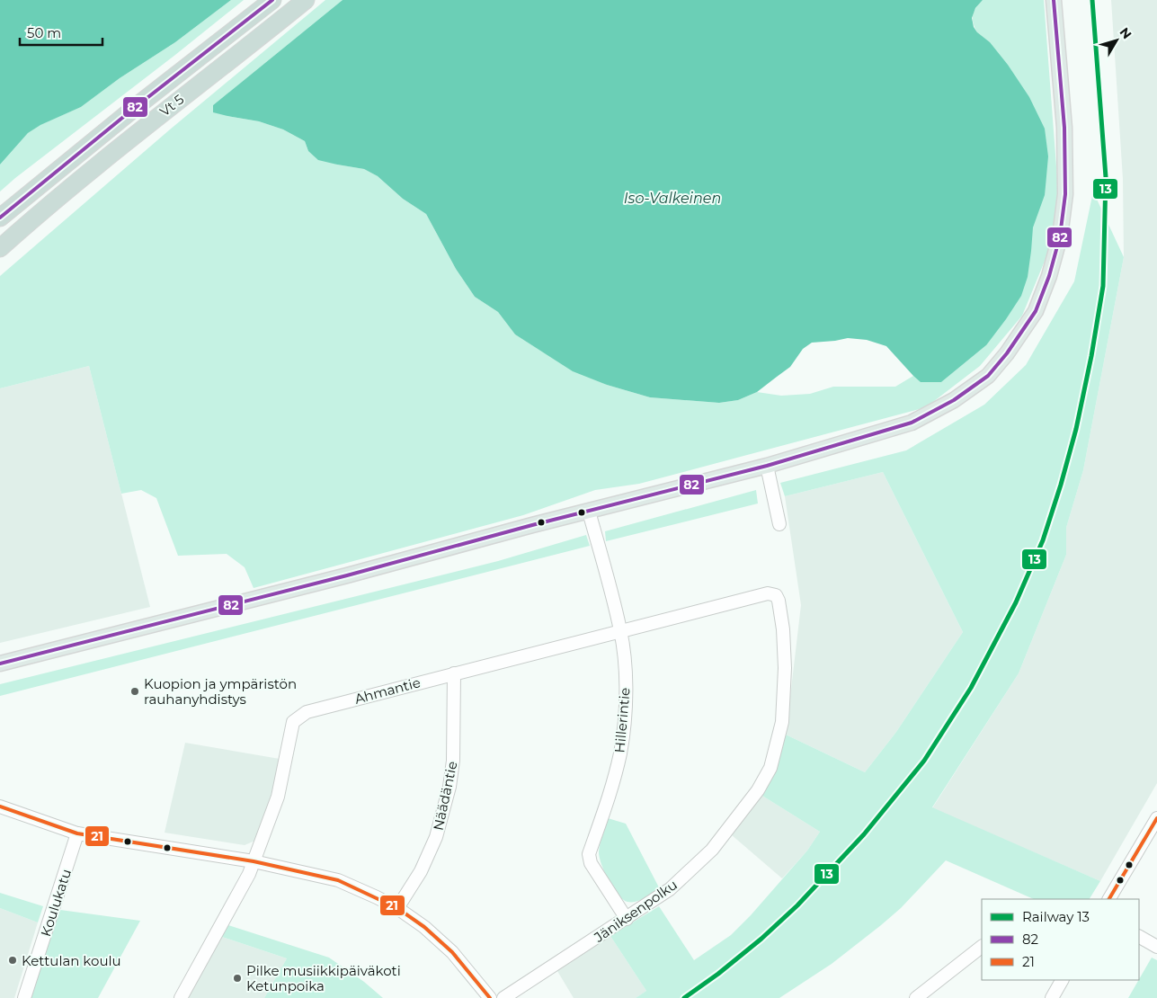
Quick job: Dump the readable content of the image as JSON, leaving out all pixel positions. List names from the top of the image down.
{
  "streets": {
    "highway": ["Vt 5"],
    "street": [
      "Ahmantie",
      "Hillerintie",
      "Näädäntie",
      "Koulukatu",
      "Jäniksenpolku"
    ]
  },
  "crossings": [
    ["Ahmantie", "Hillerintie"],
    ["Ahmantie", "Näädäntie"],
    ["Ahmantie", "Jäniksenpolku"],
    ["Hillerintie", "Jäniksenpolku"]
  ],
  "water": ["Iso-Valkeinen"],
  "places": ["Kuopion ja ympäristön rauhanyhdistys", "Kettulan koulu", "Pilke musiikkipäiväkoti Ketunpoika"],
  "lines": ["rail line 13", "transit line 82", "transit line 21"],
  "legend": ["Railway 13", "82", "21"],
  "scale_bar": "50 m",
  "north": "top right"
}
